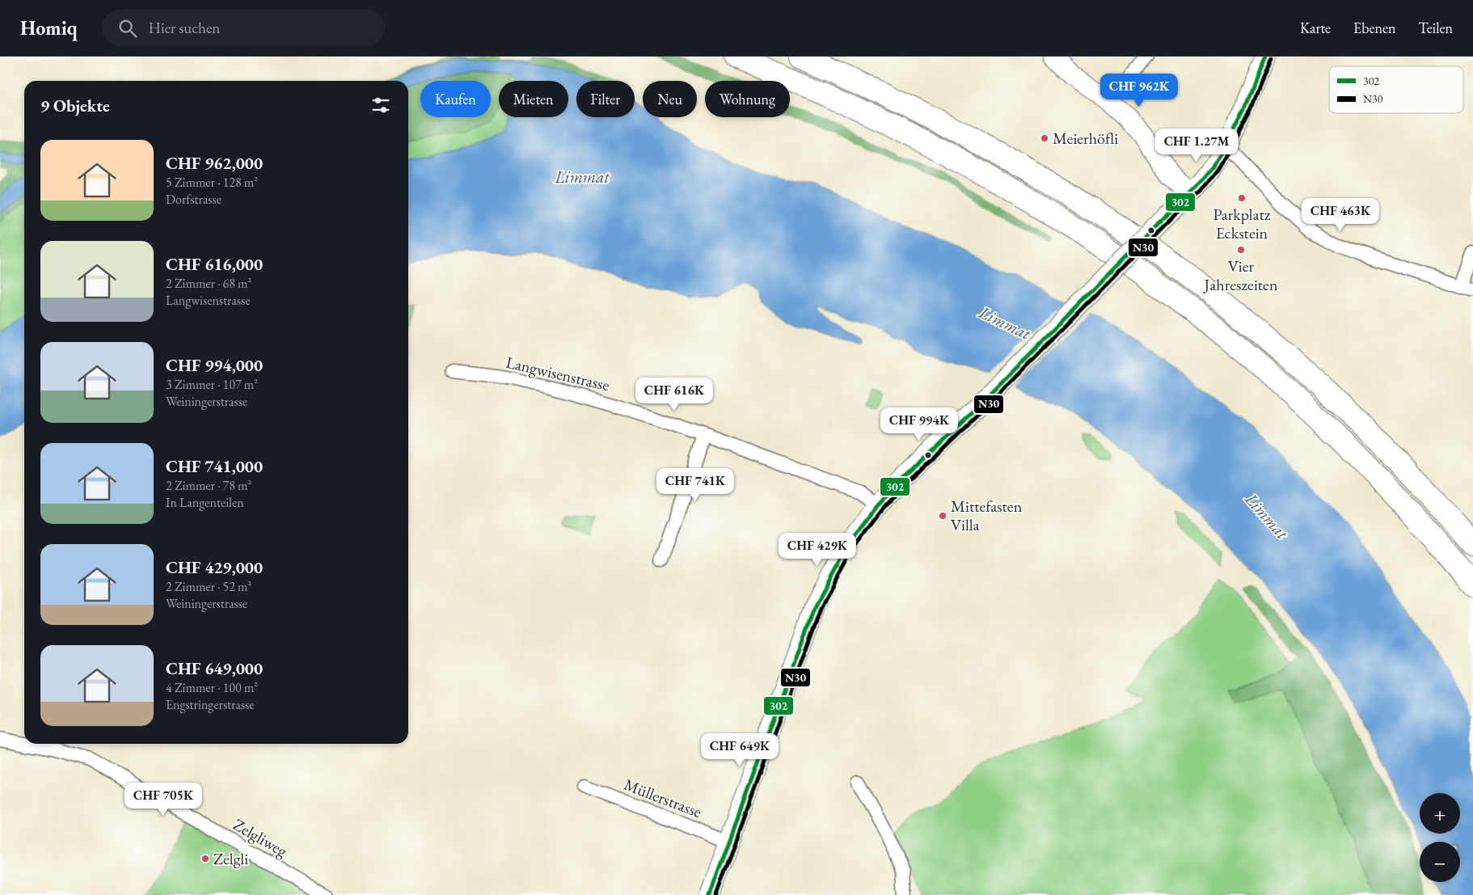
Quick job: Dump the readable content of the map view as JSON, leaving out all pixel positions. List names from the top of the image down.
{
  "streets": {
    "street": ["Langwisenstrasse", "Müllerstrasse", "Zelgliweg"]
  },
  "water": ["Limmat"],
  "places": [
    "Meierhöfli",
    "Parkplatz Eckstein",
    "Vier Jahreszeiten",
    "Mittefasten Villa",
    "Zelgli"
  ],
  "lines": ["transit line 302", "transit line N30"],
  "legend": ["302", "N30"],
  "page": {
    "header": "Homiq",
    "search": "Hier suchen",
    "nav": ["Karte", "Ebenen", "Teilen"],
    "price": [
      "CHF 962K",
      "CHF 1.27M",
      "CHF 463K",
      "CHF 616K",
      "CHF 994K",
      "CHF 741K",
      "CHF 429K",
      "CHF 649K",
      "CHF 705K"
    ],
    "chip": [
      "Kaufen",
      "Mieten",
      "Filter",
      "Neu",
      "Wohnung"
    ],
    "heading": "9 Objekte",
    "list": [
      {
        "name": "CHF 962,000",
        "note": "5 Zimmer · 128 m² · Dorfstrasse"
      },
      {
        "name": "CHF 616,000",
        "note": "2 Zimmer · 68 m² · Langwisenstrasse"
      },
      {
        "name": "CHF 994,000",
        "note": "3 Zimmer · 107 m² · Weiningerstrasse"
      },
      {
        "name": "CHF 741,000",
        "note": "2 Zimmer · 78 m² · In Langenteilen"
      },
      {
        "name": "CHF 429,000",
        "note": "2 Zimmer · 52 m² · Weiningerstrasse"
      },
      {
        "name": "CHF 649,000",
        "note": "4 Zimmer · 100 m² · Engstringerstrasse"
      }
    ],
    "map_buttons": ["+", "−"]
  }
}
